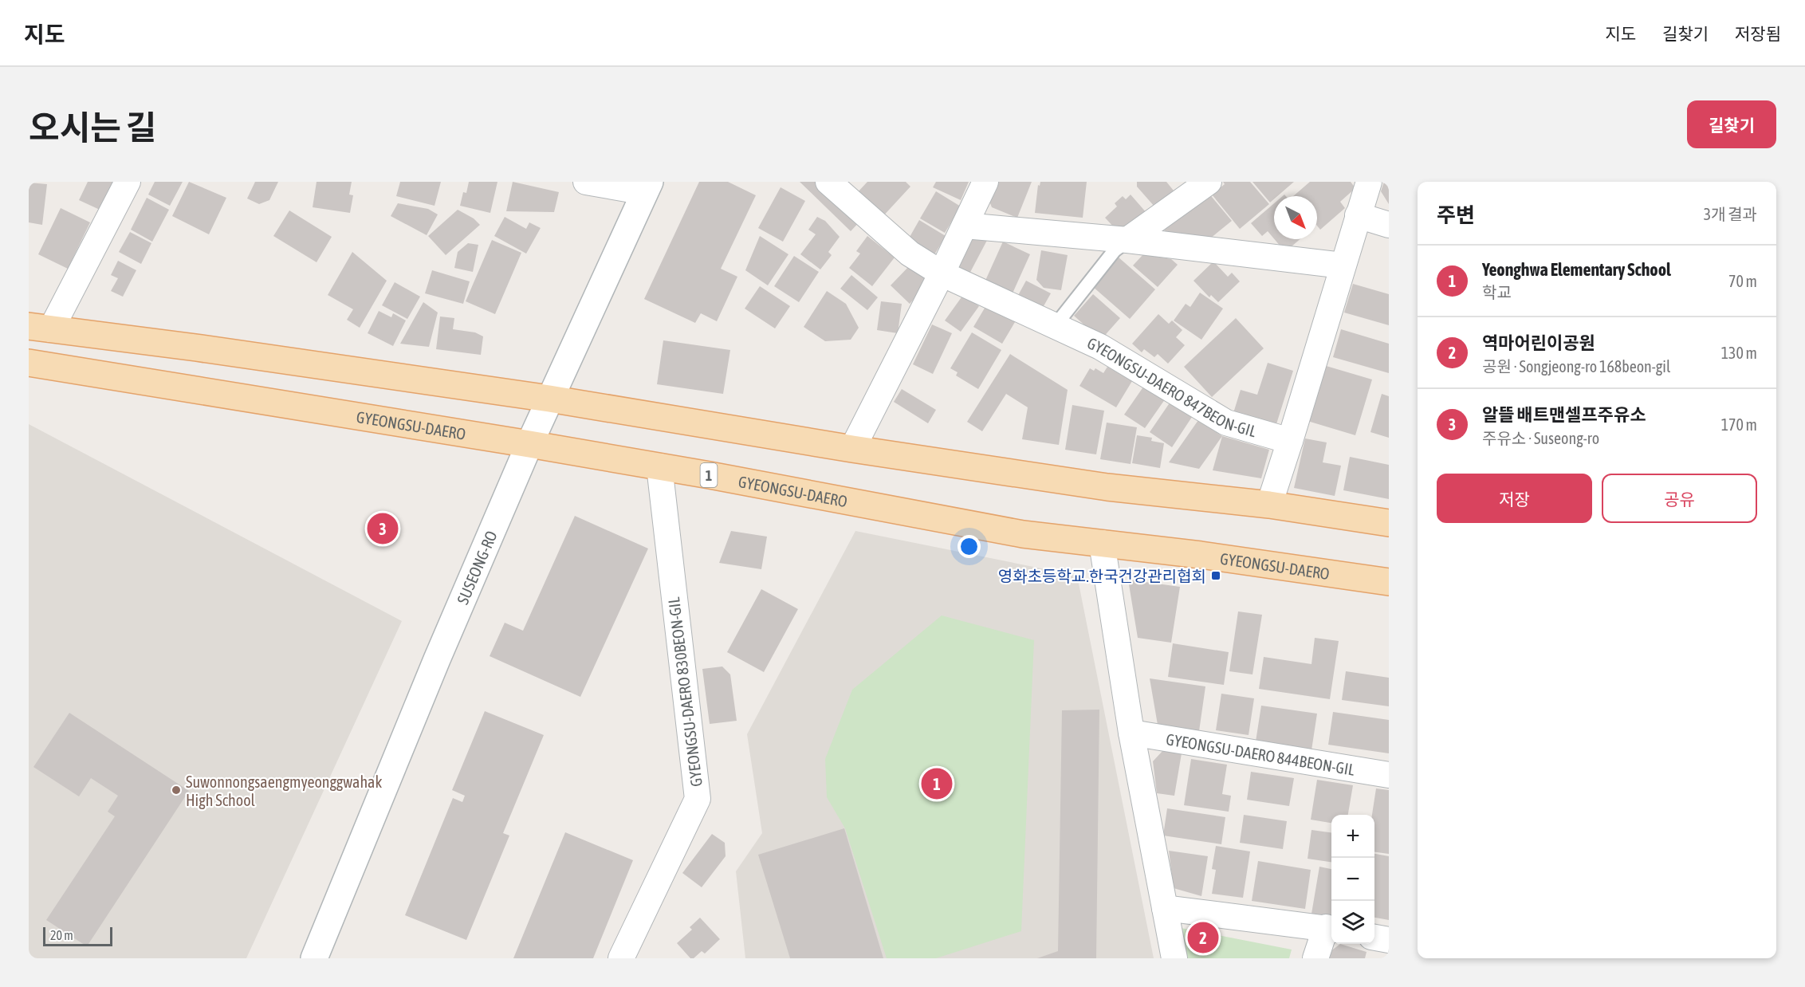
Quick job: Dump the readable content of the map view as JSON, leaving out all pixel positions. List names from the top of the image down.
{
  "streets": {
    "main road": ["GYEONGSU-DAERO", "1"],
    "street": [
      "GYEONGSU-DAERO 847BEON-GIL",
      "SUSEONG-RO",
      "GYEONGSU-DAERO 830BEON-GIL",
      "GYEONGSU-DAERO 844BEON-GIL"
    ]
  },
  "crossings": [
    ["GYEONGSU-DAERO", "SUSEONG-RO"],
    ["GYEONGSU-DAERO", "GYEONGSU-DAERO 830BEON-GIL"]
  ],
  "places": {
    "transit": ["영화초등학교.한국건강관리협회"],
    "other": ["Suwonnongsaengmyeonggwahak High School"]
  },
  "scale_bar": "20 m",
  "north": "bottom right",
  "page": {
    "header": "지도",
    "nav": ["지도", "길찾기", "저장됨"],
    "title": "오시는 길",
    "buttons": [
      "길찾기",
      ["저장", "공유"]
    ],
    "heading": ["주변", "3개 결과"],
    "list": [
      {
        "mark": "1",
        "name": "Yeonghwa Elementary School",
        "note": "학교",
        "value": "70 m"
      },
      {
        "mark": "2",
        "name": "역마어린이공원",
        "note": "공원 · Songjeong-ro 168beon-gil",
        "value": "130 m"
      },
      {
        "mark": "3",
        "name": "알뜰 배트맨셀프주유소",
        "note": "주유소 · Suseong-ro",
        "value": "170 m"
      }
    ],
    "pins": ["3", "1", "2"],
    "map_buttons": ["+", "−"],
    "scale": "20 m"
  }
}
